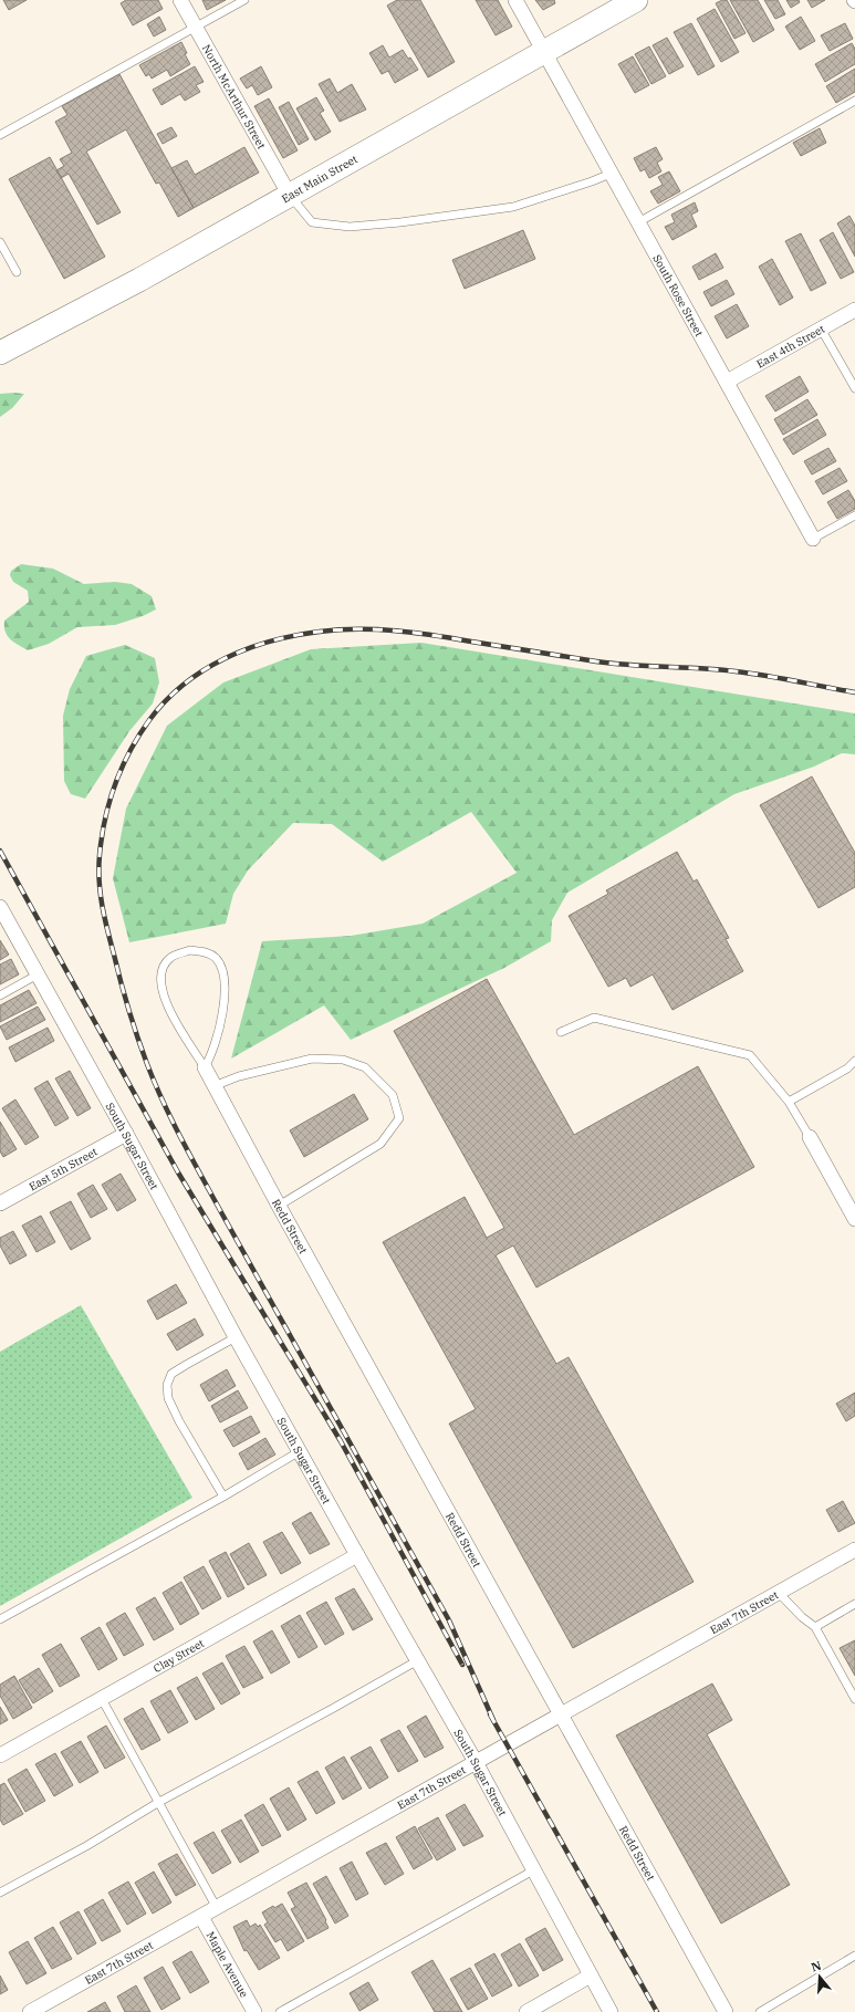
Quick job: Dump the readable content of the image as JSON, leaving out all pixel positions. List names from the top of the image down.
{
  "streets": {
    "main road": ["East Main Street"],
    "street": [
      "North McArthur Street",
      "South Rose Street",
      "East 4th Street",
      "South Sugar Street",
      "East 5th Street",
      "Redd Street",
      "East 7th Street",
      "Clay Street",
      "Maple Avenue"
    ]
  },
  "crossings": [
    ["North McArthur Street", "East Main Street"],
    ["East Main Street", "South Rose Street"],
    ["South Rose Street", "East 4th Street"],
    ["South Sugar Street", "East 5th Street"],
    ["South Sugar Street", "East 7th Street"],
    ["South Sugar Street", "Clay Street"],
    ["Redd Street", "East 7th Street"],
    ["East 7th Street", "Maple Avenue"]
  ],
  "north": "top"
}
